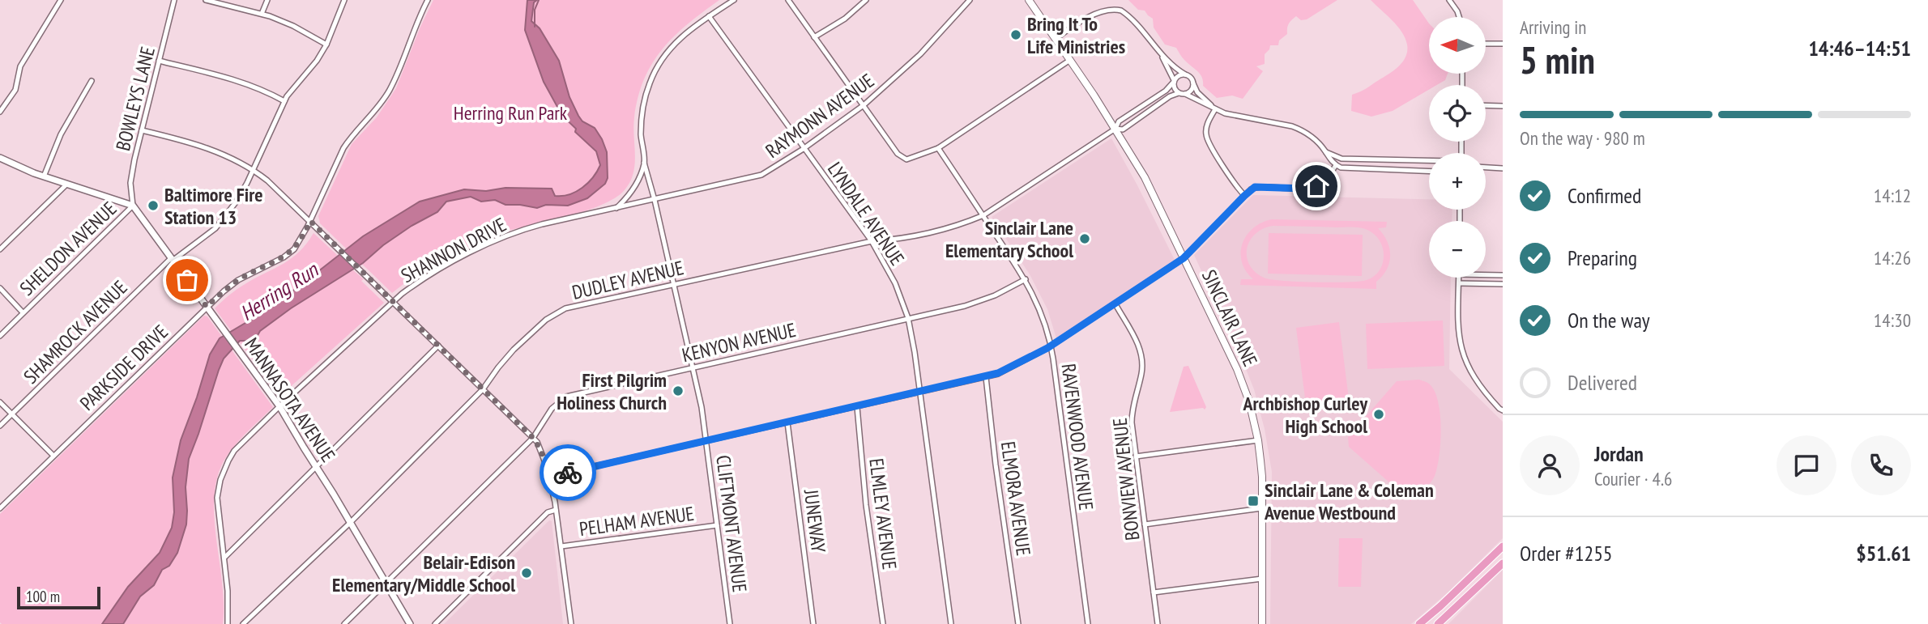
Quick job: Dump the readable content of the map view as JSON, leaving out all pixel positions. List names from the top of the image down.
{
  "streets": {
    "main road": ["SINCLAIR LANE"],
    "street": [
      "BOWLEYS LANE",
      "RAYMONN AVENUE",
      "LYNDALE AVENUE",
      "SHELDON AVENUE",
      "SHANNON DRIVE",
      "DUDLEY AVENUE",
      "SHAMROCK AVENUE",
      "KENYON AVENUE",
      "PARKSIDE DRIVE",
      "MANNASOTA AVENUE",
      "RAVENWOOD AVENUE",
      "BONVIEW AVENUE",
      "ELMORA AVENUE",
      "ELMLEY AVENUE",
      "PELHAM AVENUE",
      "JUNEWAY",
      "CLIFTMONT AVENUE"
    ]
  },
  "crossings": [
    ["BOWLEYS LANE", "SHELDON AVENUE"],
    ["BOWLEYS LANE", "MANNASOTA AVENUE"],
    ["RAYMONN AVENUE", "LYNDALE AVENUE"],
    ["RAYMONN AVENUE", "SHANNON DRIVE"],
    ["RAYMONN AVENUE", "CLIFTMONT AVENUE"],
    ["LYNDALE AVENUE", "DUDLEY AVENUE"],
    ["LYNDALE AVENUE", "KENYON AVENUE"],
    ["SHELDON AVENUE", "MANNASOTA AVENUE"],
    ["SHANNON DRIVE", "MANNASOTA AVENUE"],
    ["SHANNON DRIVE", "CLIFTMONT AVENUE"],
    ["DUDLEY AVENUE", "SINCLAIR LANE"],
    ["DUDLEY AVENUE", "MANNASOTA AVENUE"],
    ["DUDLEY AVENUE", "RAVENWOOD AVENUE"],
    ["DUDLEY AVENUE", "CLIFTMONT AVENUE"],
    ["SHAMROCK AVENUE", "MANNASOTA AVENUE"],
    ["KENYON AVENUE", "MANNASOTA AVENUE"],
    ["KENYON AVENUE", "RAVENWOOD AVENUE"],
    ["KENYON AVENUE", "CLIFTMONT AVENUE"],
    ["PARKSIDE DRIVE", "MANNASOTA AVENUE"],
    ["PELHAM AVENUE", "CLIFTMONT AVENUE"]
  ],
  "water": ["Herring Run"],
  "parks": ["Herring Run Park"],
  "places": {
    "other": [
      "Bring It To Life Ministries",
      "Baltimore Fire Station 13",
      "Sinclair Lane Elementary School",
      "First Pilgrim Holiness Church",
      "Archbishop Curley High School",
      "Belair-Edison Elementary/Middle School"
    ],
    "transit": ["Sinclair Lane & Coleman Avenue Westbound"]
  },
  "scale_bar": "100 m",
  "north": "left",
  "page": {
    "heading": ["5 min", "Arriving in", "14:46–14:51"],
    "panel": [
      "Jordan",
      "Courier · 4.6",
      "Order #1255",
      "$51.61"
    ],
    "map_buttons": ["+", "−"],
    "bar": "On the way · 980 m",
    "list": [
      ["Confirmed", "14:12"],
      ["Preparing", "14:26"],
      ["On the way", "14:30"],
      "Delivered"
    ],
    "scale": "100 m"
  }
}
